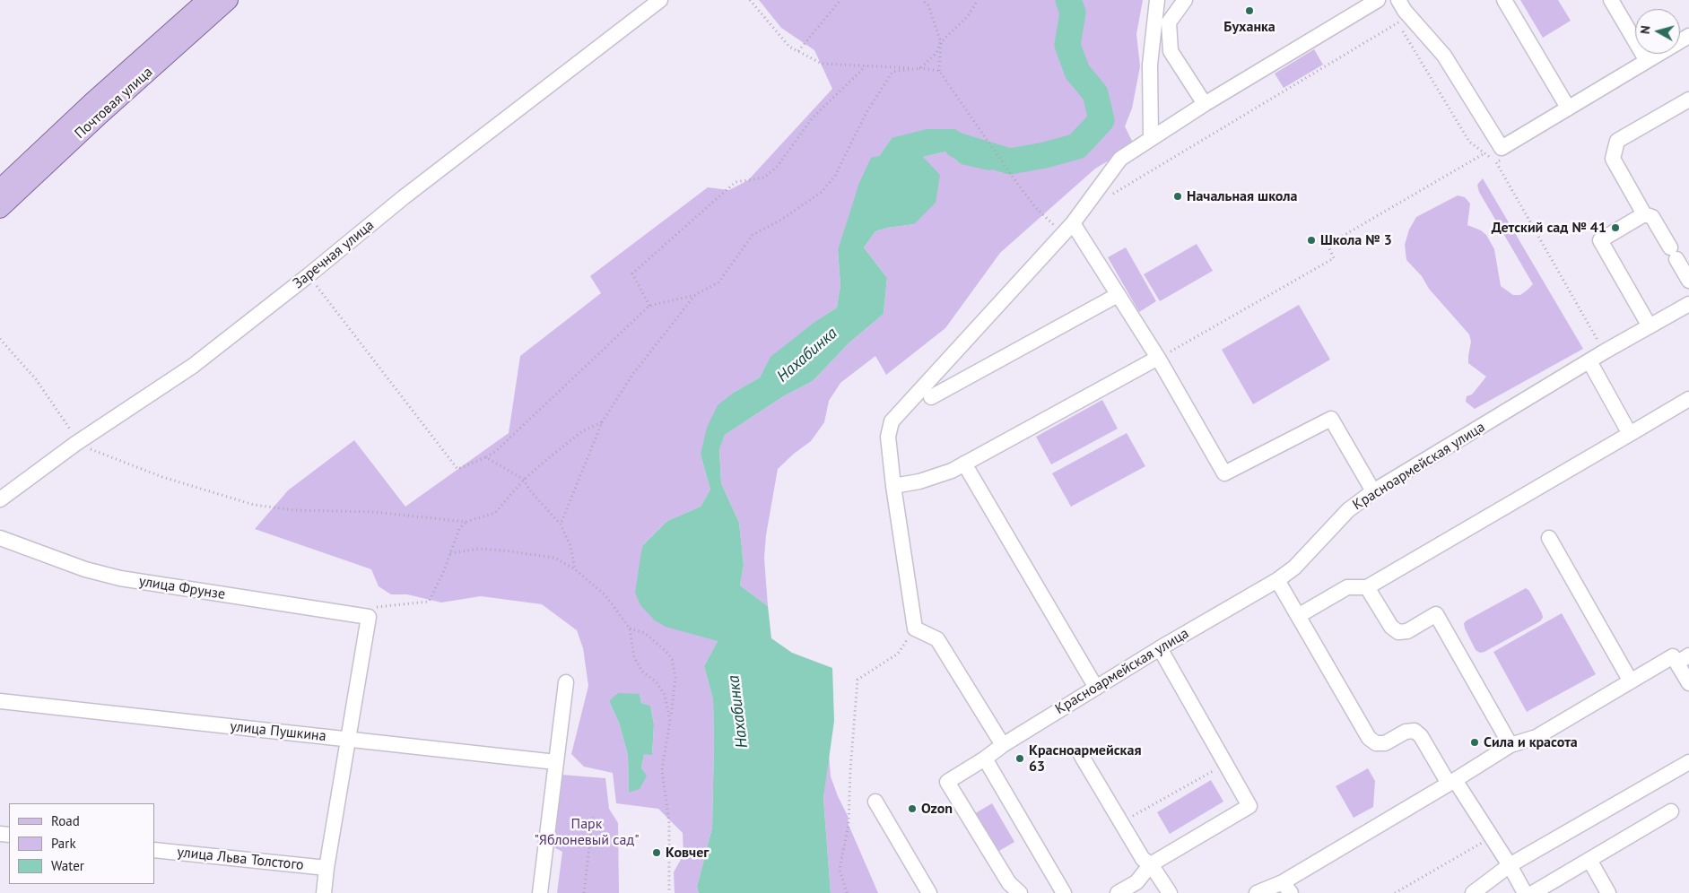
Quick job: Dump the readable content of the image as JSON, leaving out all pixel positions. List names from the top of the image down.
{
  "streets": {
    "main road": ["Почтовая улица"],
    "street": [
      "Заречная улица",
      "Красноармейская улица",
      "улица Фрунзе",
      "улица Пушкина",
      "улица Льва Толстого"
    ]
  },
  "water": ["Нахабинка"],
  "parks": ["Парк \"Яблоневый сад\""],
  "places": [
    "Буханка",
    "Начальная школа",
    "Детский сад № 41",
    "Школа № 3",
    "Сила и красота",
    "Красноармейская 63",
    "Ozon",
    "Ковчег"
  ],
  "legend": ["Road", "Park", "Water"],
  "north": "left"
}
